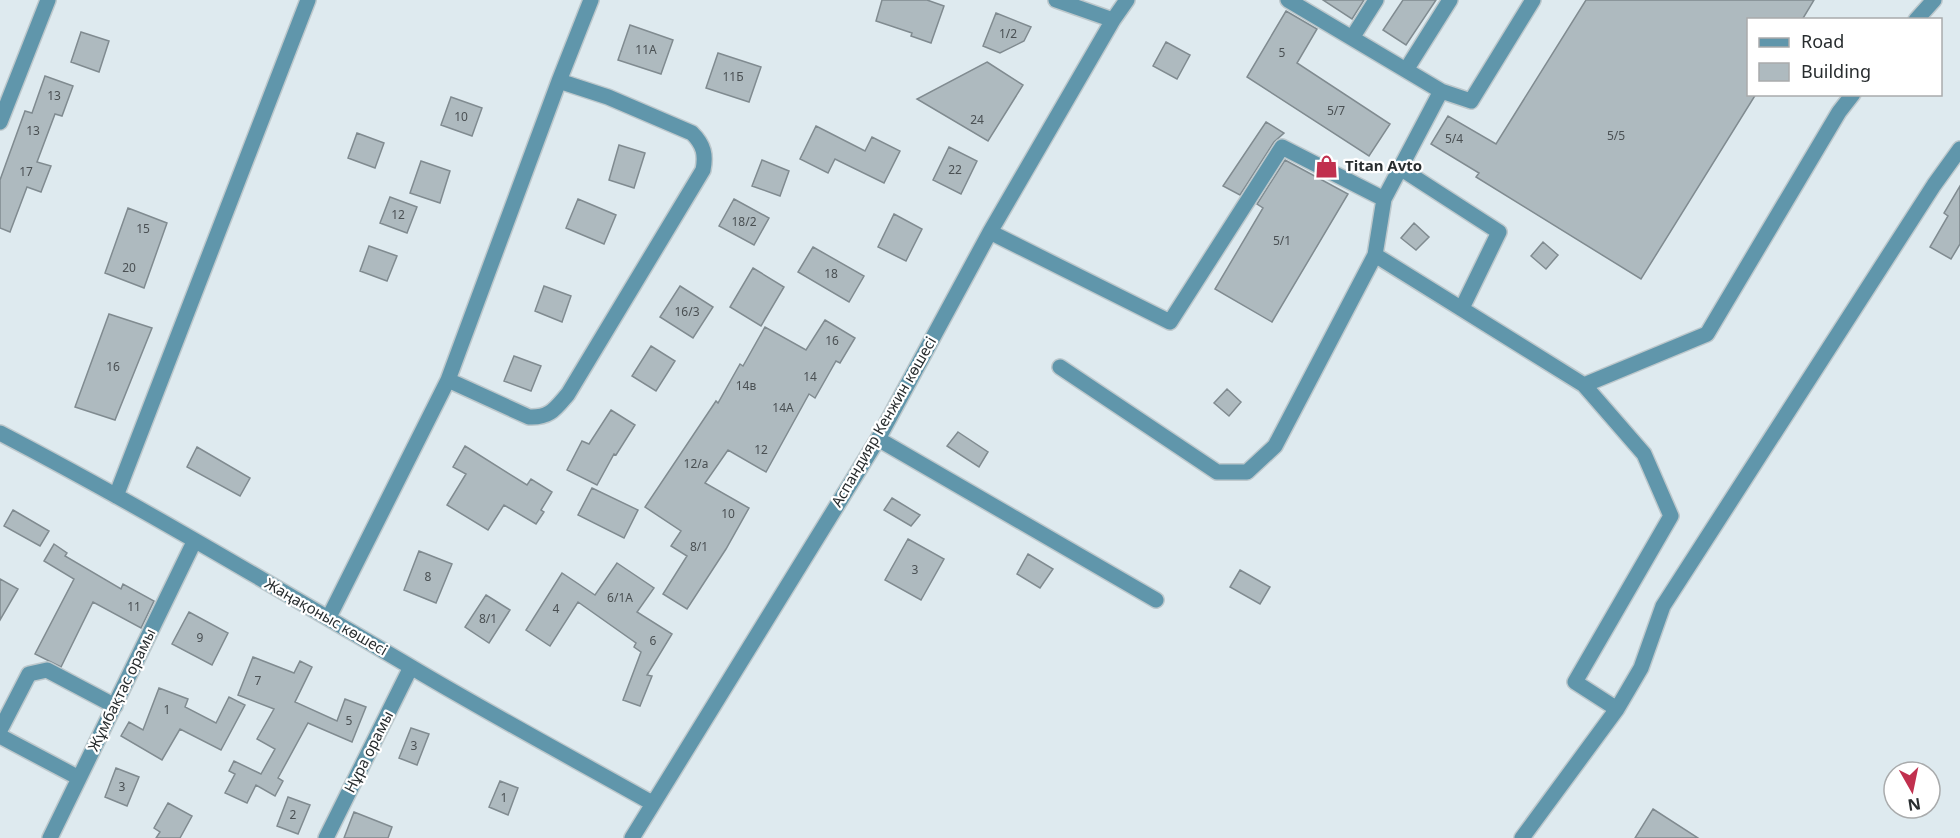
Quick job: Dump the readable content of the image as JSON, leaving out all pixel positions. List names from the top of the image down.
{
  "streets": {
    "street": [
      "Аспандияр Кенжин көшесі",
      "Жаңақоныс көшесі",
      "Жұмбақтас орамы",
      "Нұра орамы"
    ]
  },
  "crossings": [
    ["Аспандияр Кенжин көшесі", "Жаңақоныс көшесі"],
    ["Жаңақоныс көшесі", "Жұмбақтас орамы"],
    ["Жаңақоныс көшесі", "Нұра орамы"]
  ],
  "places": {
    "shop": ["Titan Avto"]
  },
  "house_numbers": [
    "1/2",
    "11А",
    "5",
    "11Б",
    "13",
    "5/7",
    "10",
    "24",
    "13",
    "5/5",
    "5/4",
    "22",
    "17",
    "12",
    "18/2",
    "15",
    "5/1",
    "20",
    "18",
    "16/3",
    "16",
    "16",
    "14",
    "14в",
    "14А",
    "12",
    "12/а",
    "10",
    "8/1",
    "3",
    "8",
    "6/1А",
    "11",
    "4",
    "8/1",
    "9",
    "6",
    "7",
    "1",
    "5",
    "3",
    "3",
    "1",
    "2"
  ],
  "legend": ["Road", "Building"],
  "north": "bottom"
}
